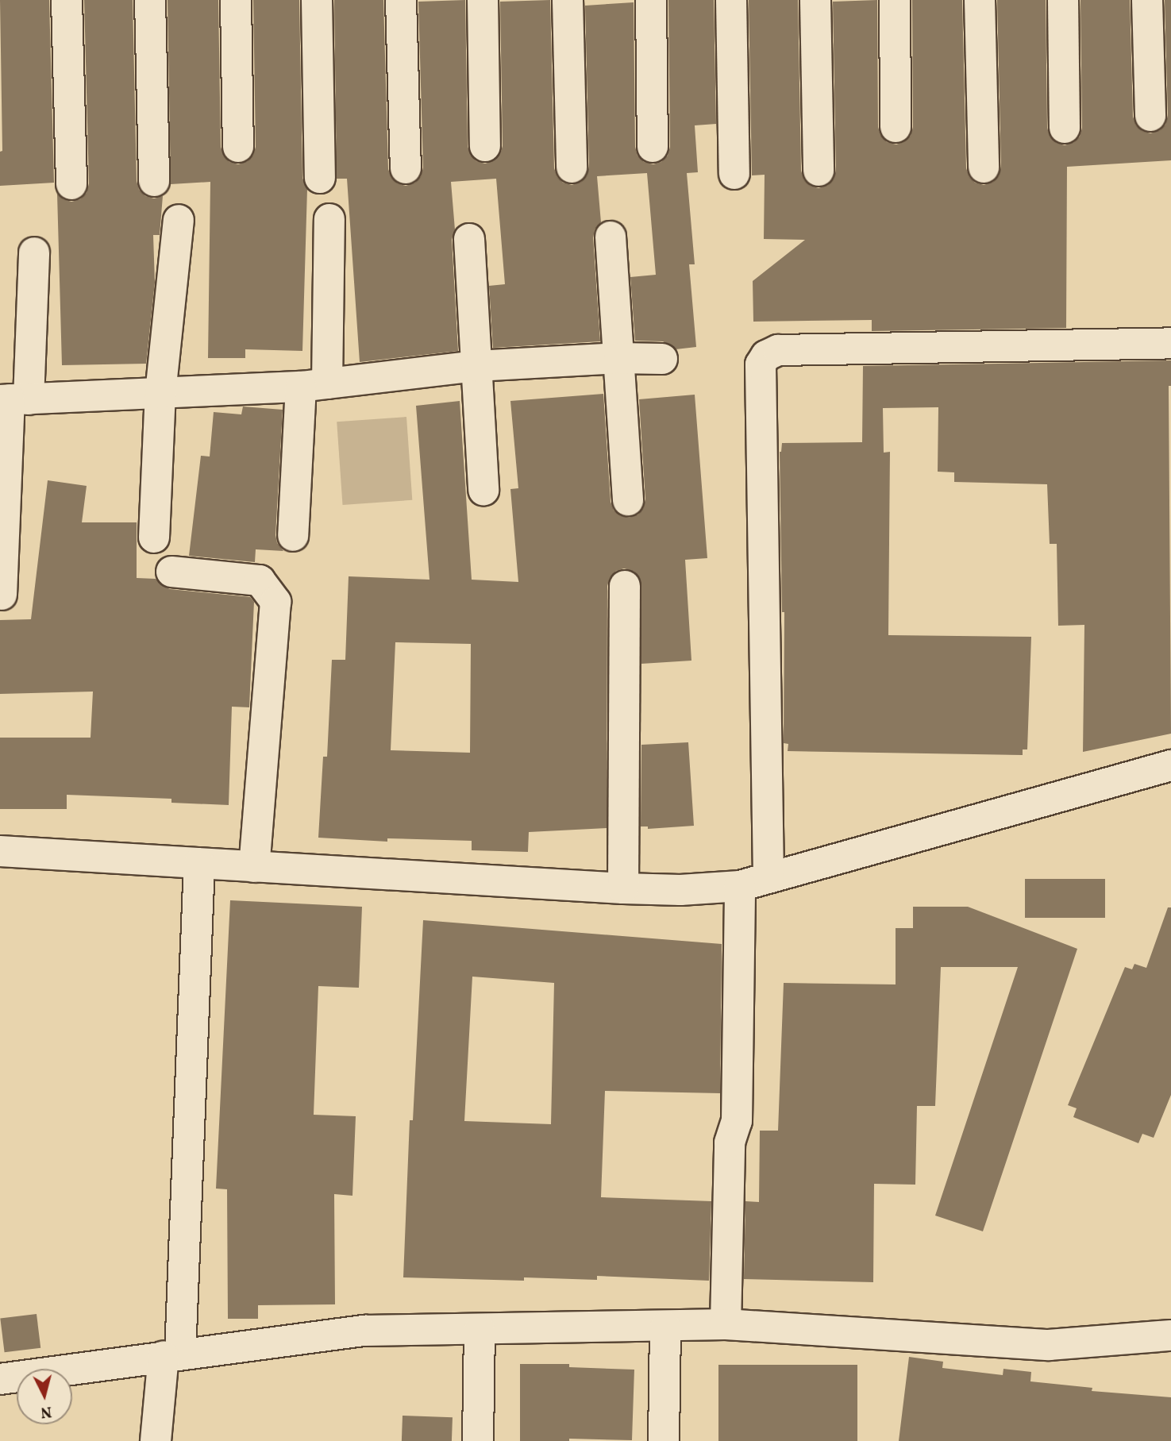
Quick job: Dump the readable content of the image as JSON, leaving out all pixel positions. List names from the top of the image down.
{
  "north": "bottom"
}
